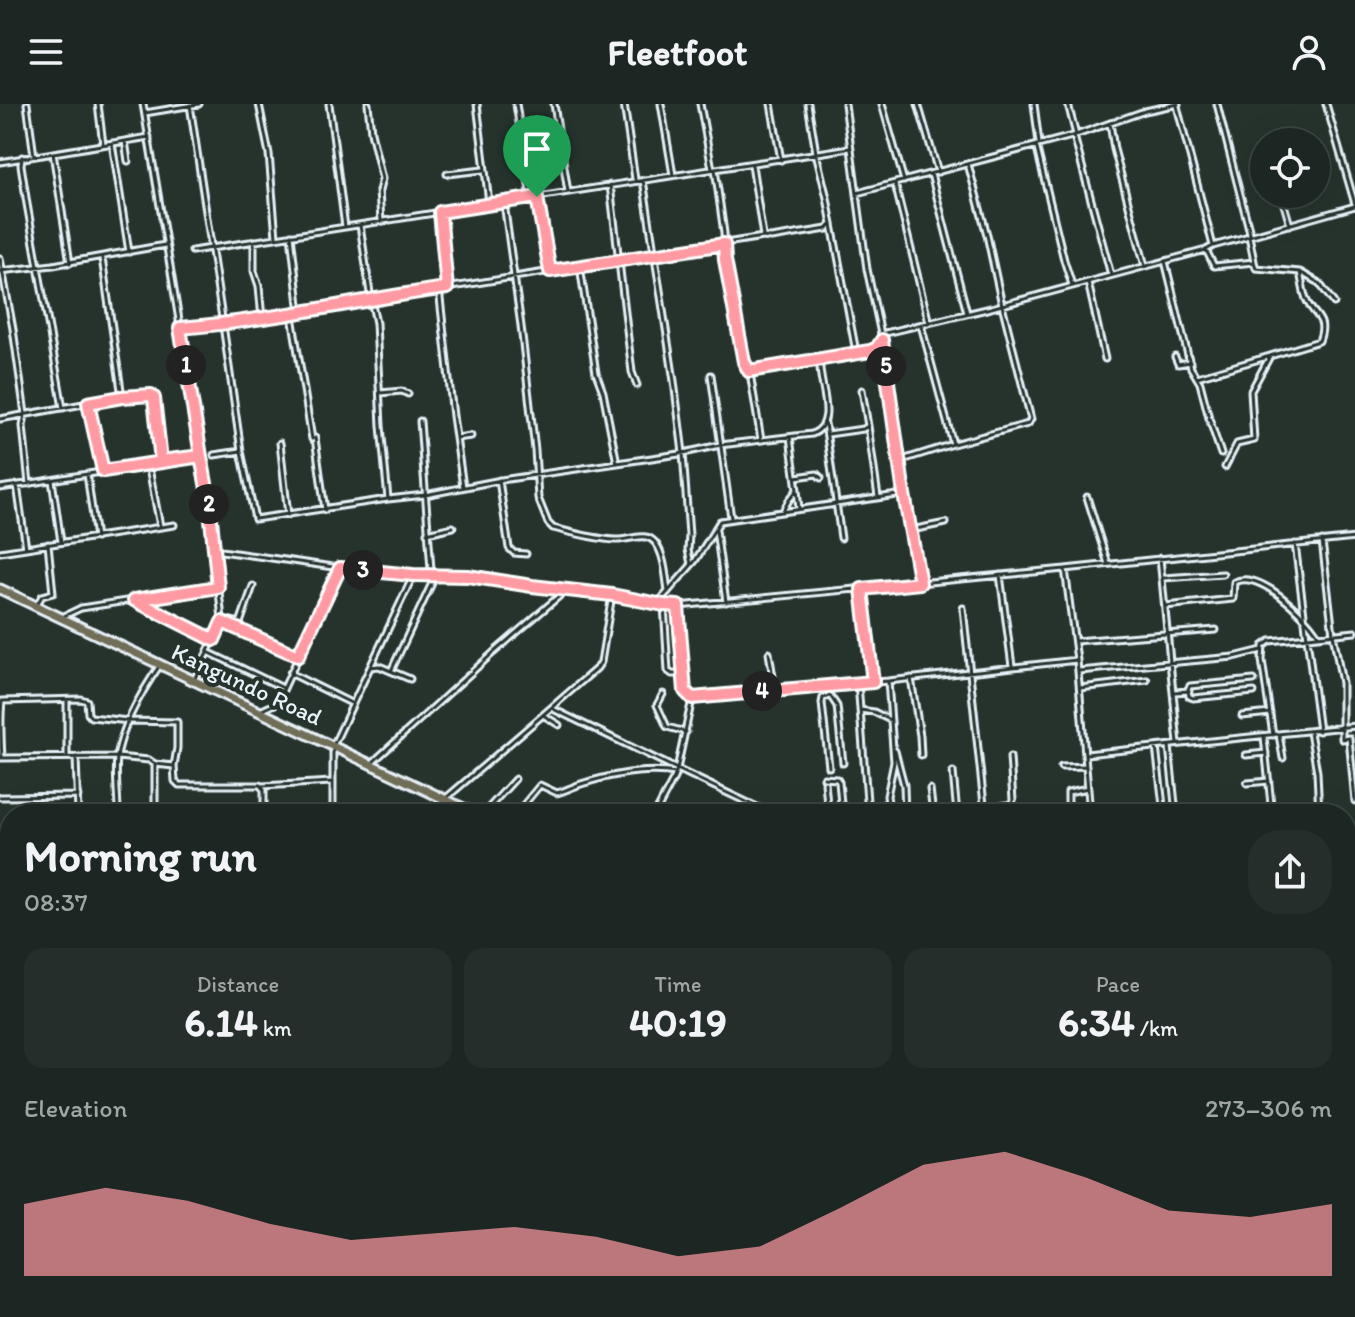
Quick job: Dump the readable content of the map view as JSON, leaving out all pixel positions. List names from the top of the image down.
{
  "streets": {
    "highway": ["Kangundo Road"]
  },
  "page": {
    "header": "Fleetfoot",
    "pins": [
      "1",
      "5",
      "2",
      "3",
      "4"
    ],
    "heading": ["Morning run", "08:37"],
    "stats": [
      ["Distance", "6.14 km"],
      ["Time", "40:19"],
      ["Pace", "6:34 /km"]
    ],
    "chart": ["Elevation", "273–306 m"]
  }
}
